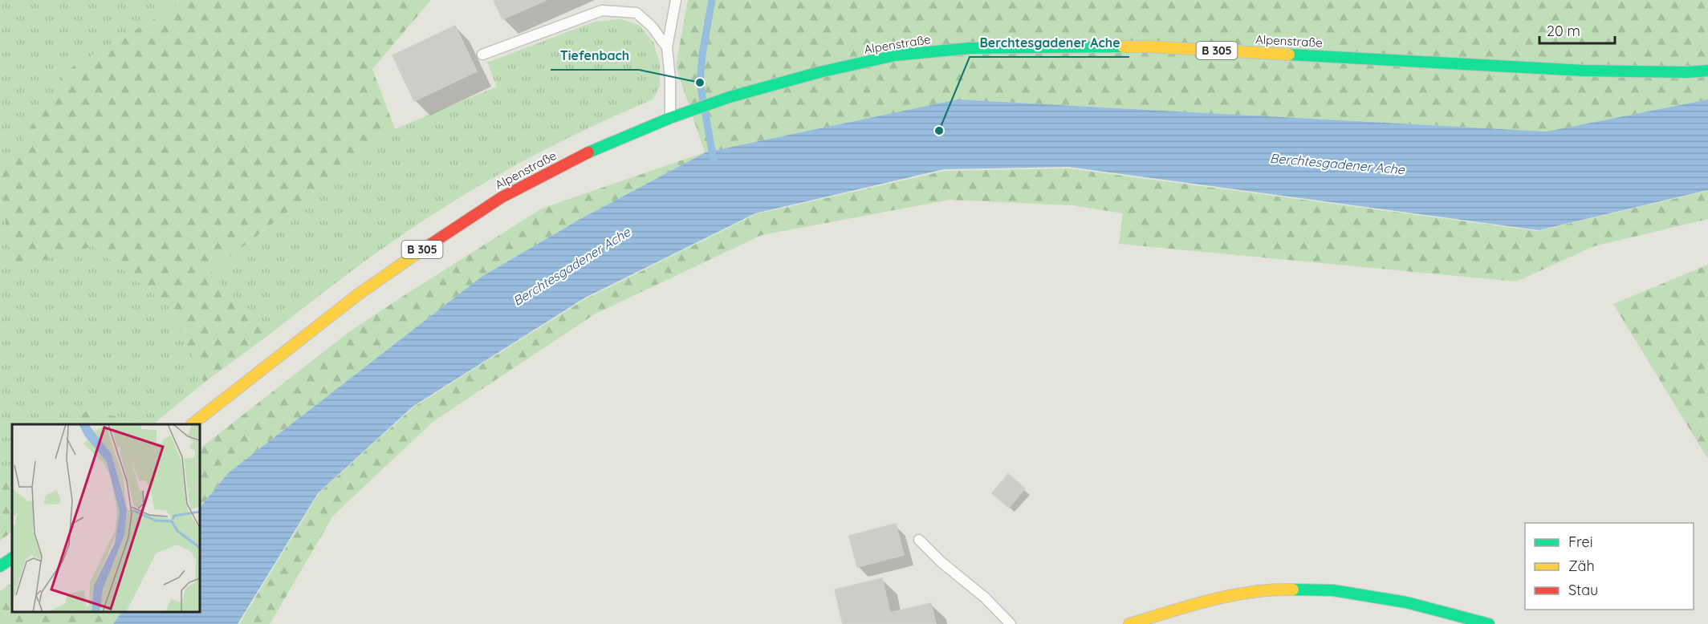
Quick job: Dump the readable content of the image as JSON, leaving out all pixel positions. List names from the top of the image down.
{
  "streets": {
    "main road": ["Alpenstraße", "B 305"]
  },
  "water": ["Berchtesgadener Ache"],
  "places": ["Tiefenbach", "Berchtesgadener Ache"],
  "legend": ["Frei", "Zäh", "Stau"],
  "scale_bar": "20 m"
}
